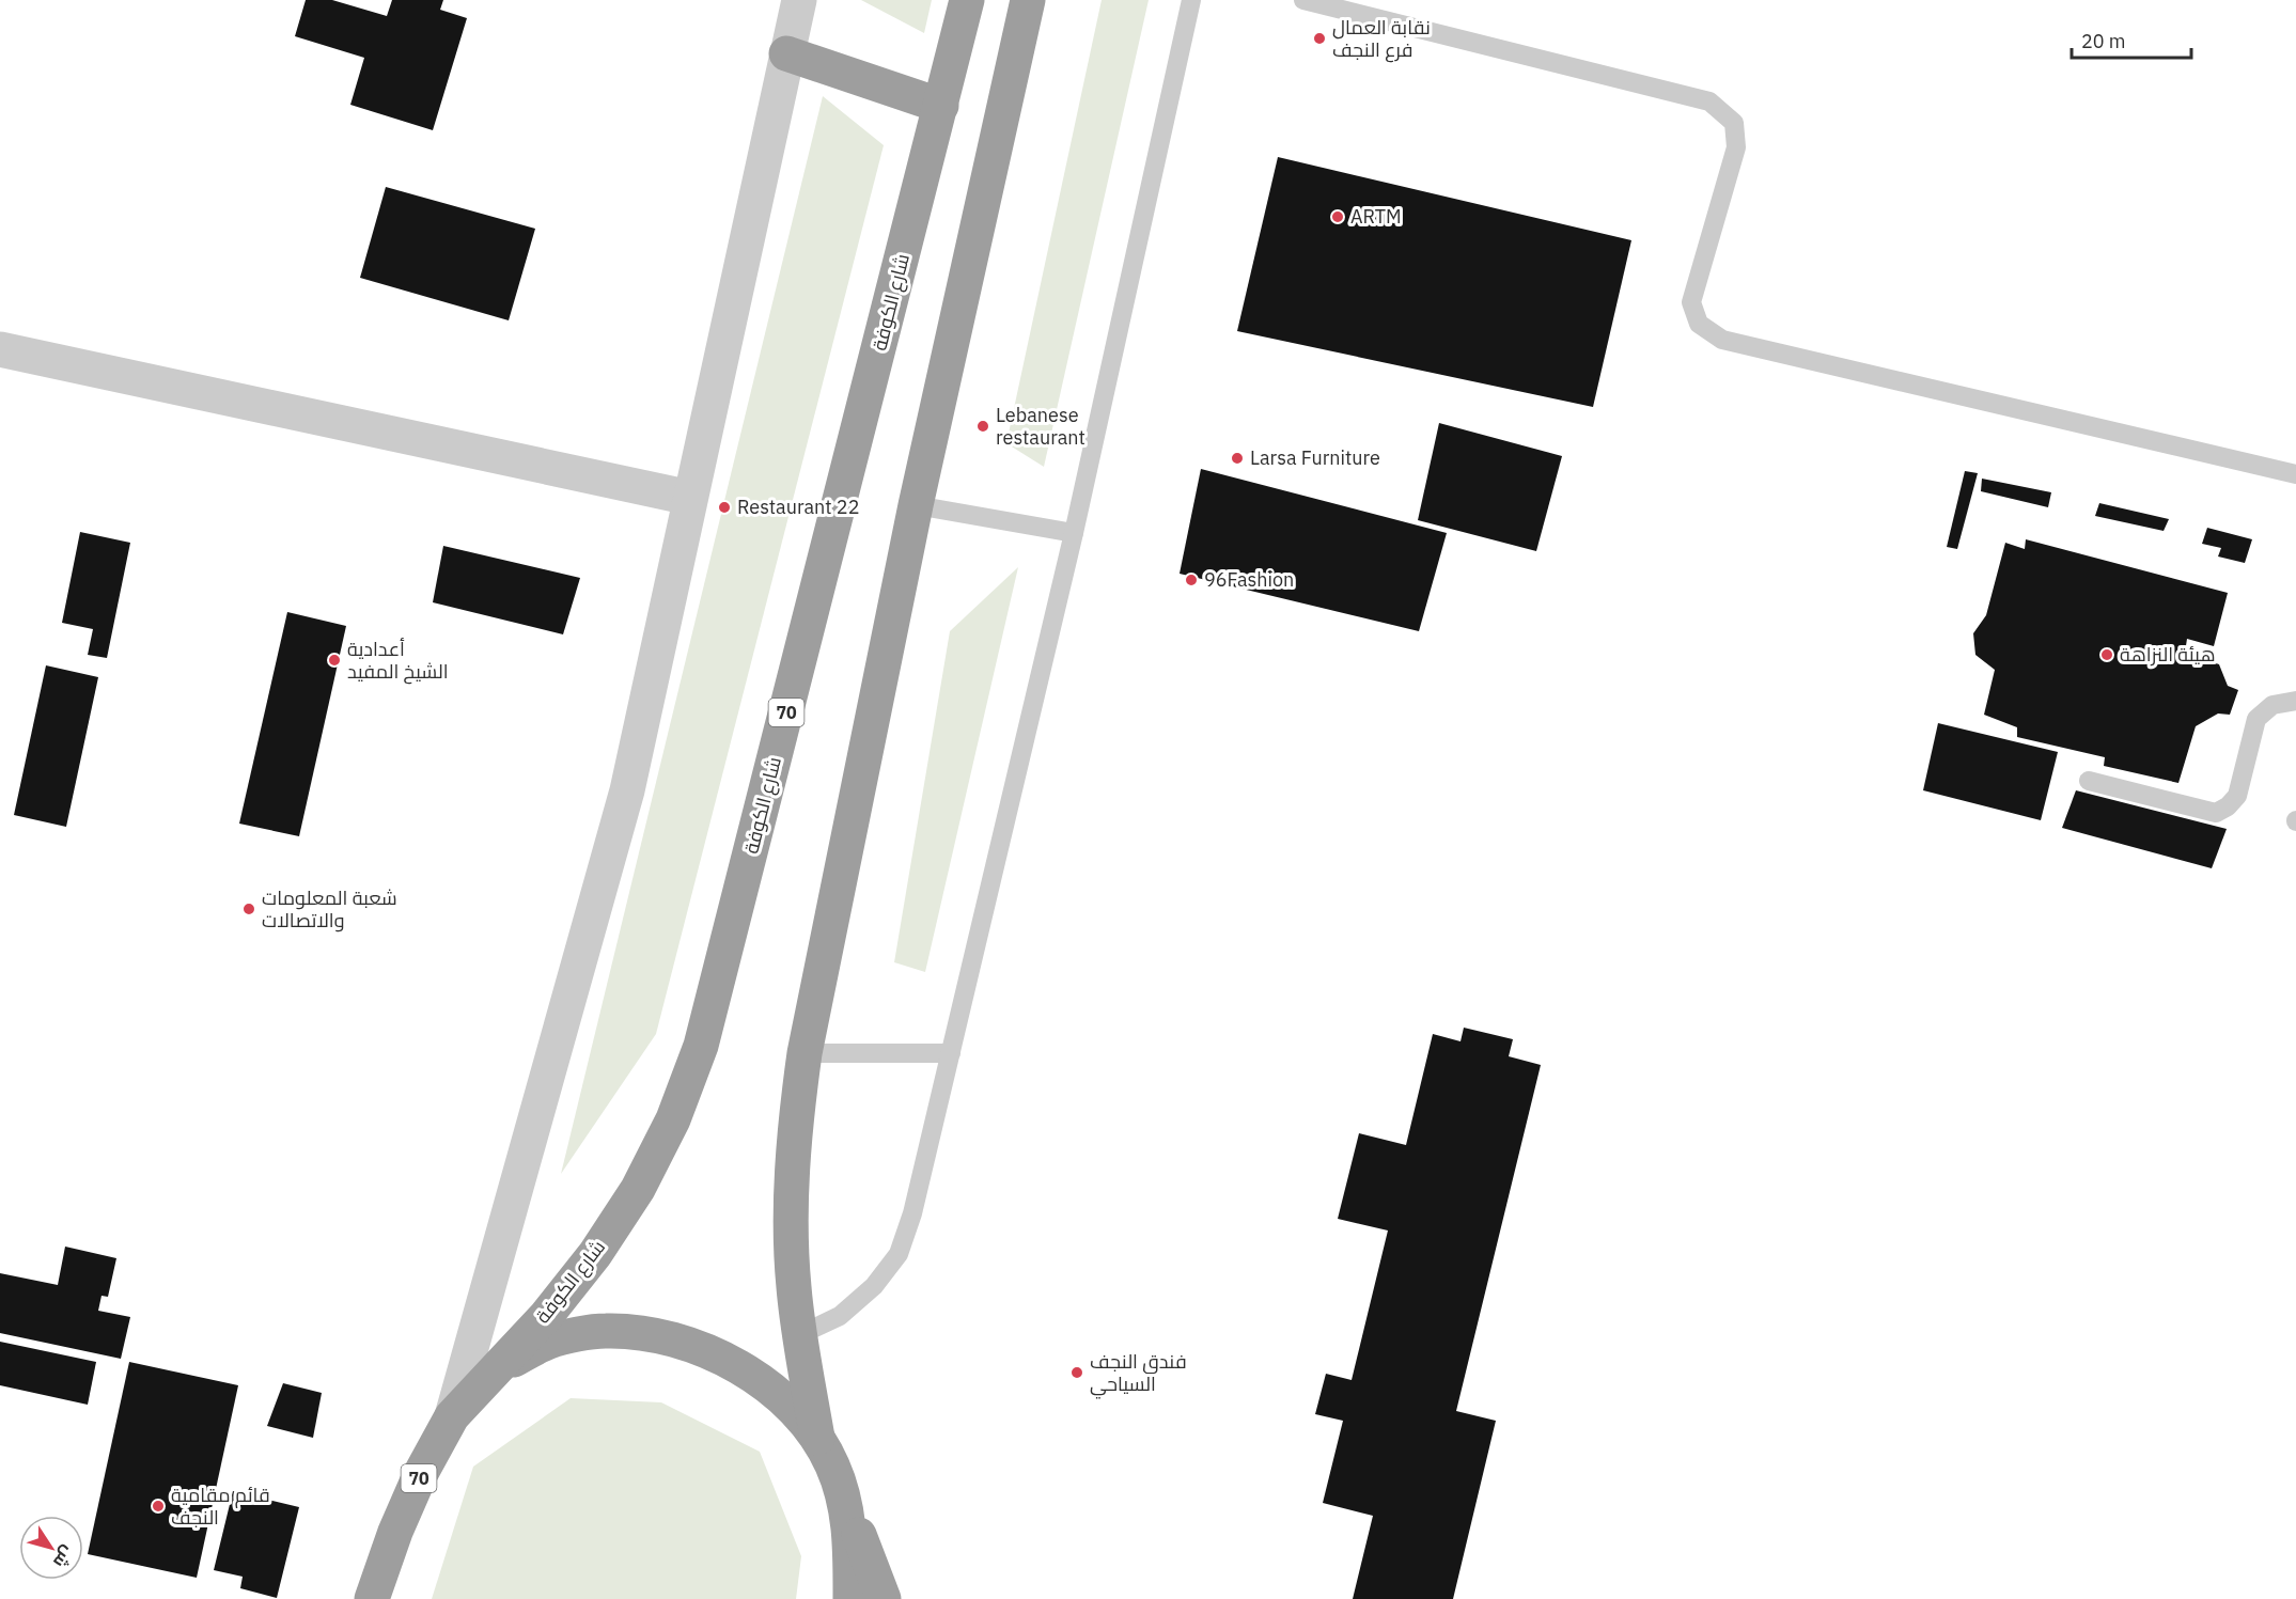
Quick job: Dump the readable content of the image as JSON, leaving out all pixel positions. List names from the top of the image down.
{
  "streets": {
    "highway": ["شارع الكوفة", "70"]
  },
  "crossings": [
    ["شارع الكوفة", "70"]
  ],
  "places": [
    "نقابة العمال فرع النجف",
    "ARTM",
    "Lebanese restaurant",
    "Larsa Furniture",
    "Restaurant 22",
    "96Fashion",
    "هيئة النزاهة",
    "أعدادية الشيخ المفيد",
    "شعبة المعلومات والاتصالات",
    "فندق النجف السياحي",
    "قائم مقامية النجف"
  ],
  "scale_bar": "20 m",
  "north": "bottom right"
}
